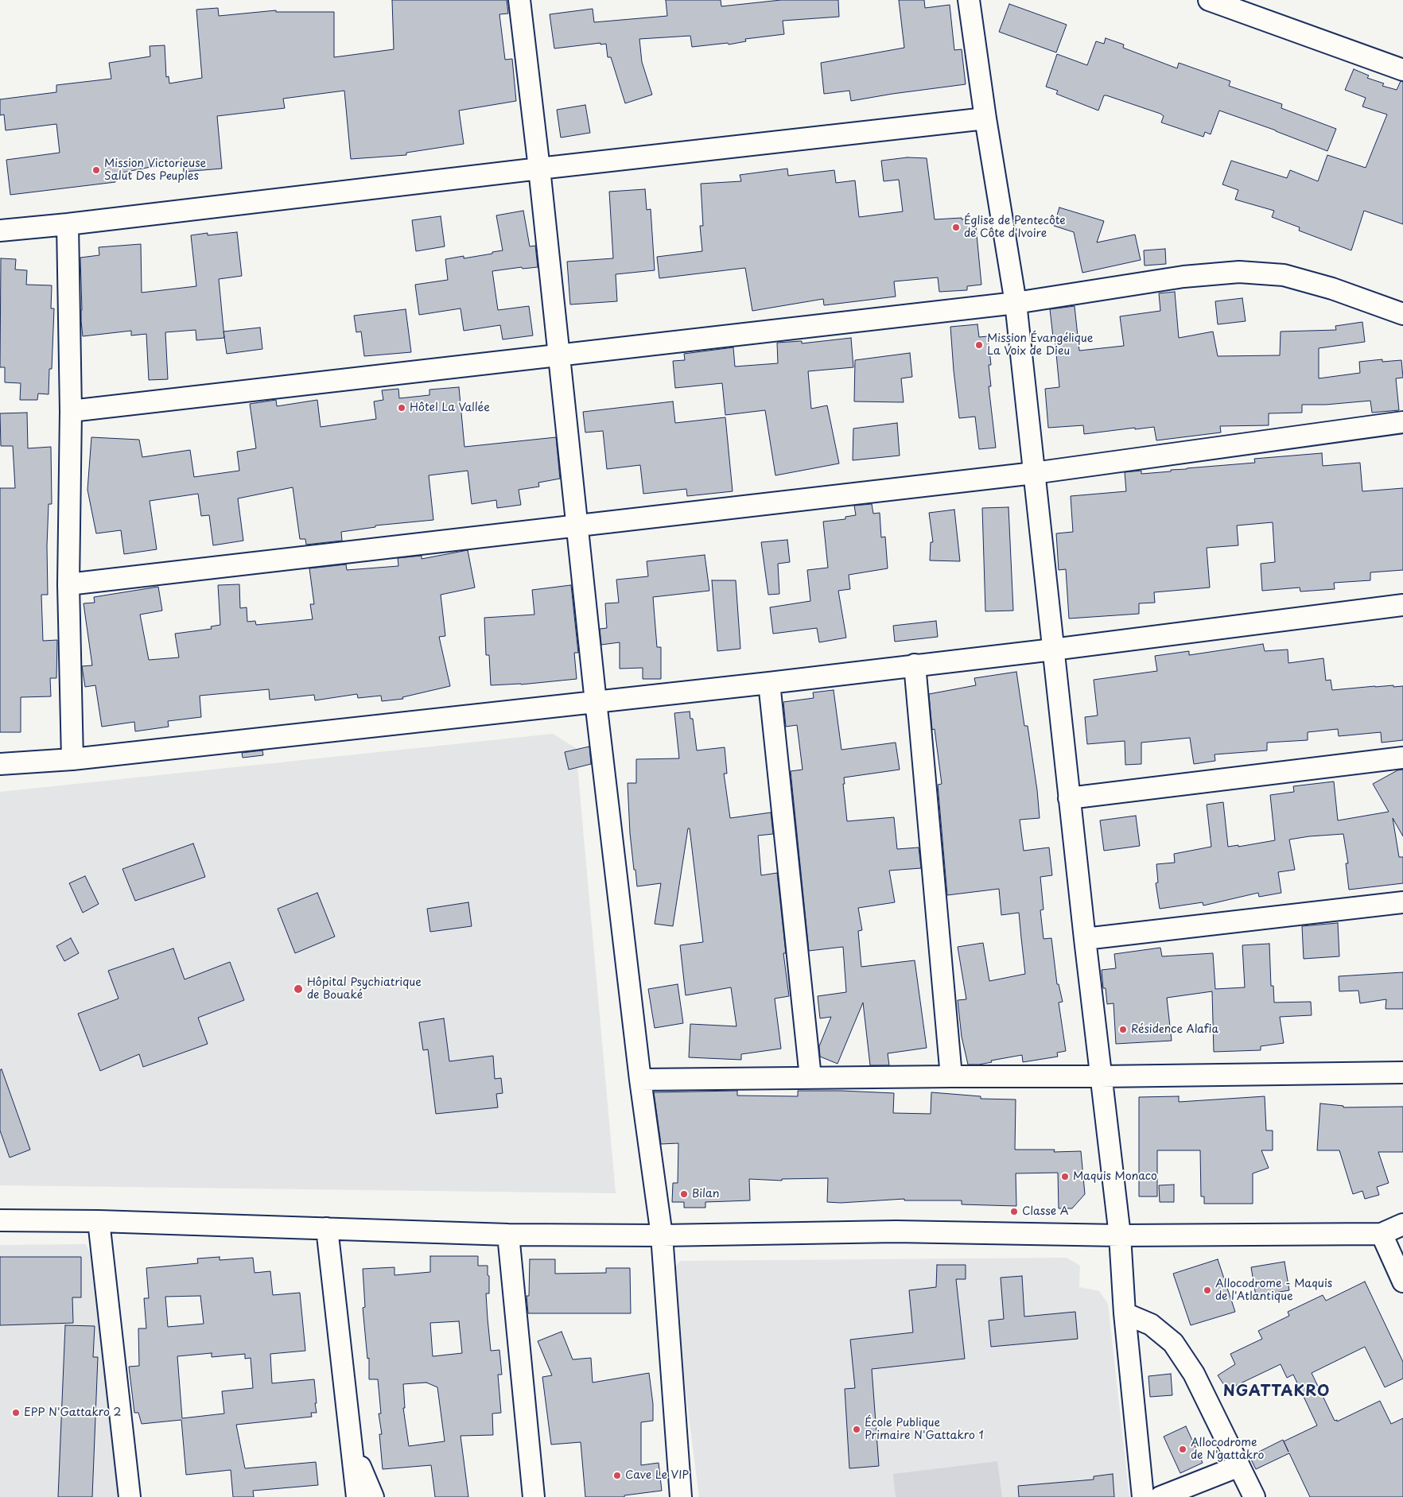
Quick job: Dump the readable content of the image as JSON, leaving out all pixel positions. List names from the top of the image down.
{
  "districts": ["NGATTAKRO"],
  "places": [
    "Mission Victorieuse Salut Des Peuples",
    "Église de Pentecôte de Côte d'Ivoire",
    "Mission Évangélique La Voix de Dieu",
    "Hôtel La Vallée",
    "Hôpital Psychiatrique de Bouaké",
    "Résidence Alafia",
    "Maquis Monaco",
    "Bilan",
    "Classe A",
    "Allocodrome - Maquis de l'Atlantique",
    "EPP N'Gattakro 2",
    "École Publique Primaire N'Gattakro 1",
    "Allocodrome de N'gattakro",
    "Cave Le VIP"
  ]
}
